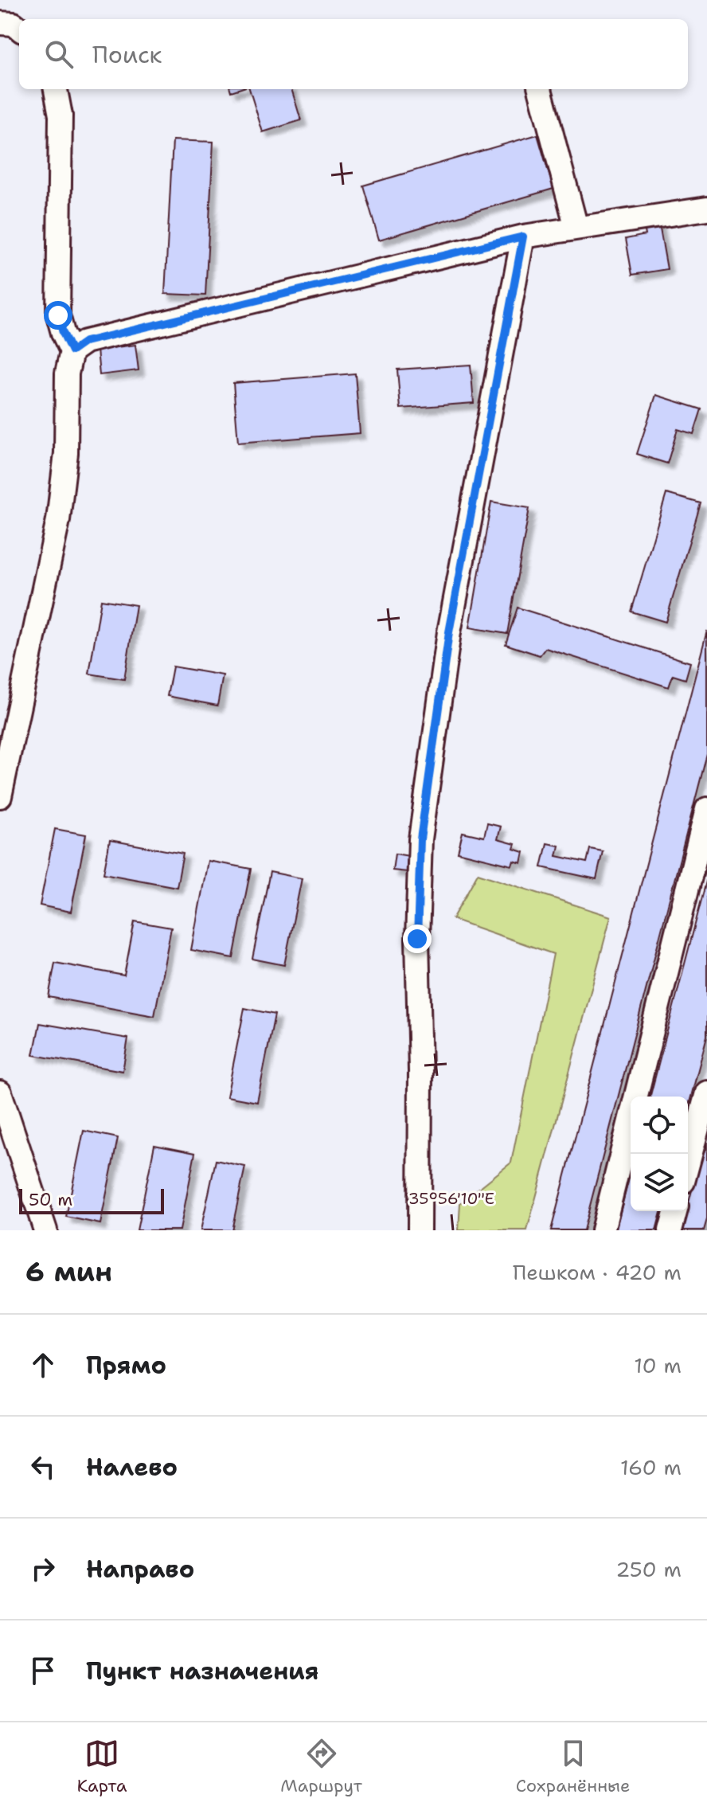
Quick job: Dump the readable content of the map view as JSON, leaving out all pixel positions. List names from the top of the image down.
{
  "scale_bar": "50 m",
  "page": {
    "search": "Поиск",
    "scale": "50 m",
    "heading": ["6 мин", "Пешком · 420 m"],
    "list": [
      ["Прямо", "10 m"],
      ["Налево", "160 m"],
      ["Направо", "250 m"],
      "Пункт назначения"
    ],
    "nav": ["Карта", "Маршрут", "Сохранённые"]
  },
  "coordinates": ["35°56'10\"E"]
}
